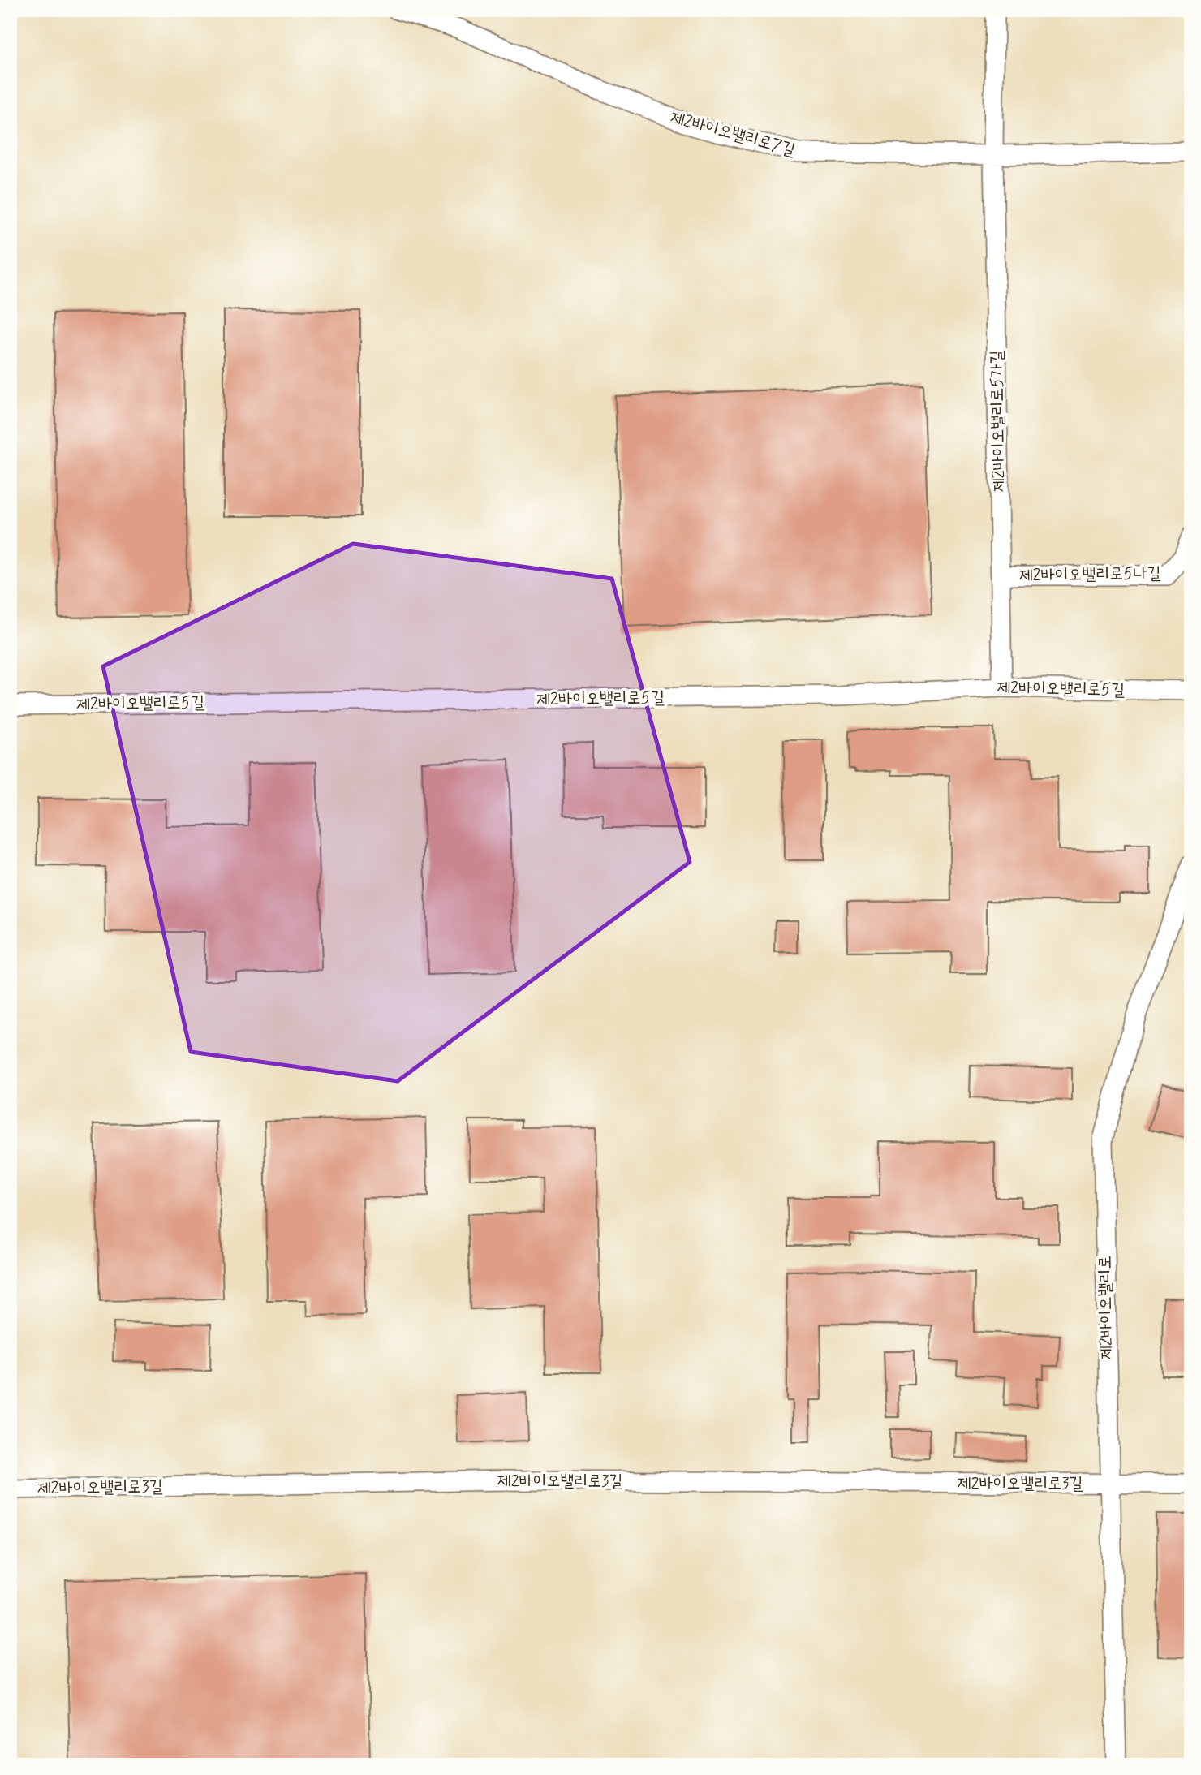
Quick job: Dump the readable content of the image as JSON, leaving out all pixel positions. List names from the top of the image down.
{
  "streets": {
    "street": [
      "제2바이오밸리로7길",
      "제2바이오밸리로5가길",
      "제2바이오밸리로5나길",
      "제2바이오밸리로5길",
      "제2바이오밸리로",
      "제2바이오밸리로3길"
    ]
  },
  "crossings": [
    ["제2바이오밸리로7길", "제2바이오밸리로5가길"],
    ["제2바이오밸리로5가길", "제2바이오밸리로5나길"],
    ["제2바이오밸리로5가길", "제2바이오밸리로5길"],
    ["제2바이오밸리로", "제2바이오밸리로3길"]
  ]
}
